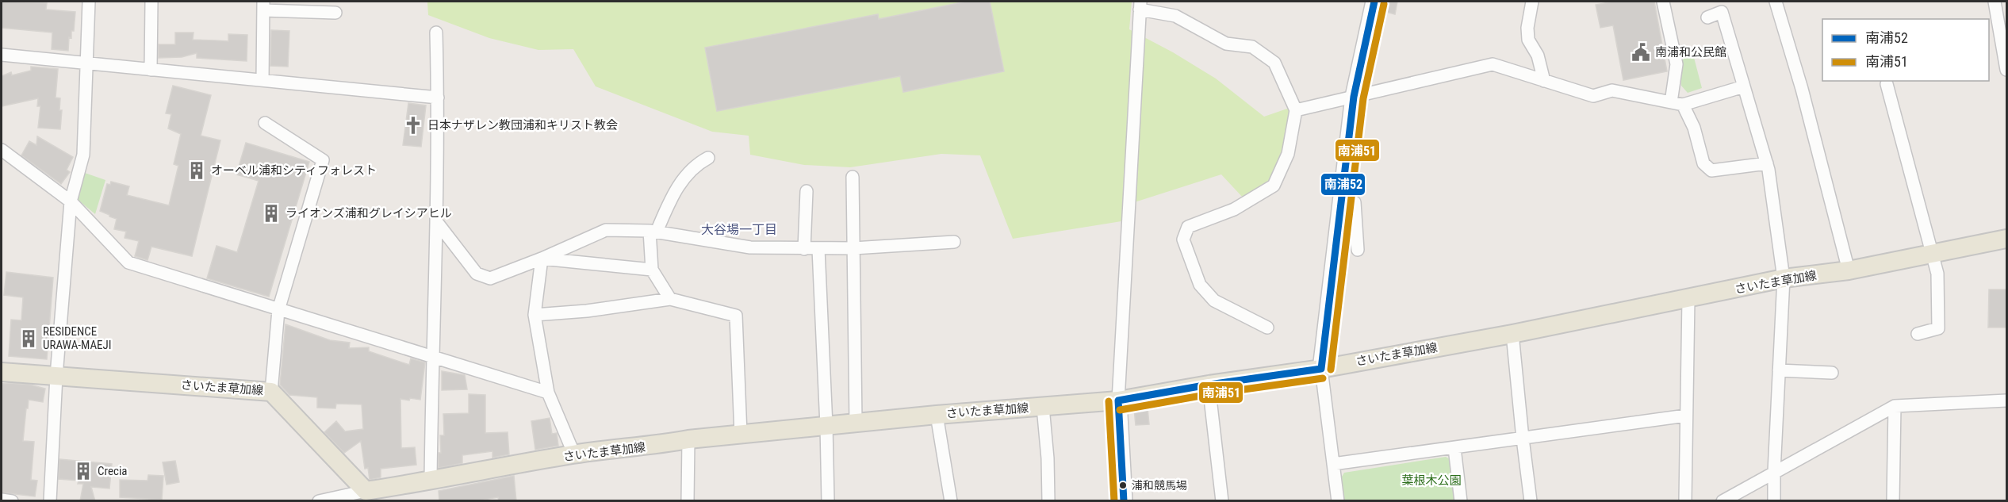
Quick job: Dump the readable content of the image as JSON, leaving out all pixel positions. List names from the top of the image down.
{
  "streets": {
    "main road": ["さいたま草加線"]
  },
  "districts": ["大谷場一丁目"],
  "parks": ["葉根木公園"],
  "places": {
    "public building": ["南浦和公民館"],
    "church": ["日本ナザレン教団浦和キリスト教会"],
    "building": [
      "オーベル浦和シティフォレスト",
      "ライオンズ浦和グレイシアヒル",
      "RESIDENCE URAWA-MAEJI",
      "Crecia"
    ],
    "other": ["浦和競馬場"]
  },
  "lines": ["transit line 南浦52", "transit line 南浦51"],
  "legend": ["南浦52", "南浦51"]
}
